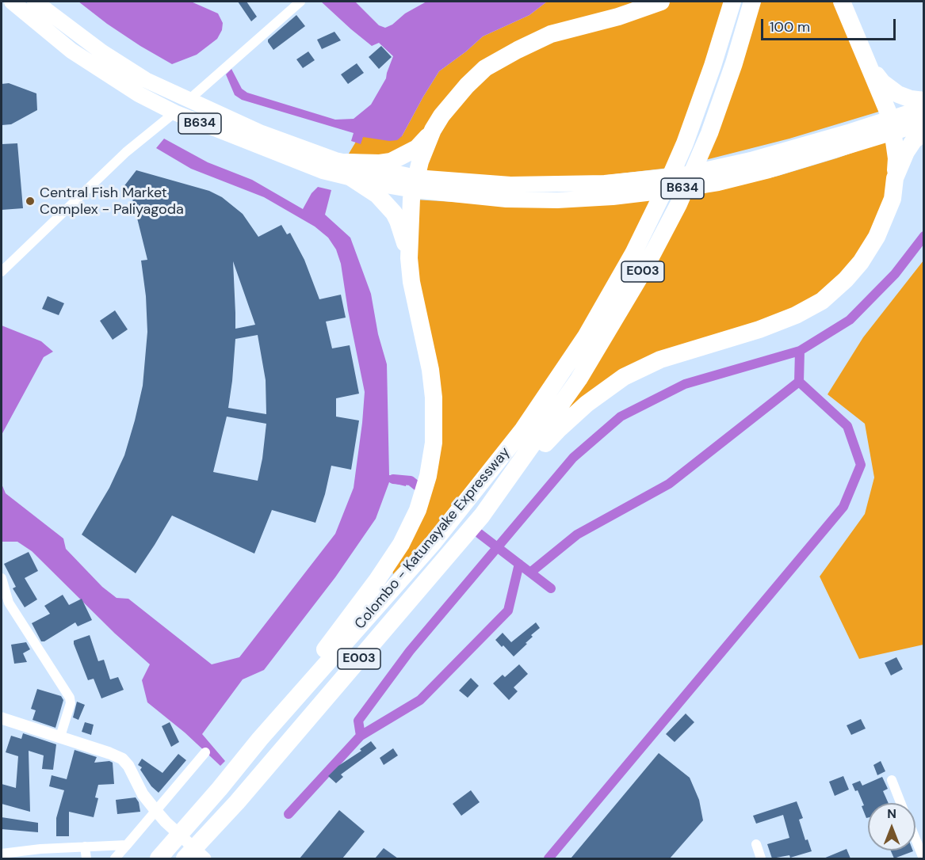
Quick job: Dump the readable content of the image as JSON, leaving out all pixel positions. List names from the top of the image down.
{
  "streets": {
    "highway": ["B634", "E003", "Colombo - Katunayake Expressway"]
  },
  "places": ["Central Fish Market Complex - Paliyagoda"],
  "scale_bar": "100 m",
  "north": "top"
}
